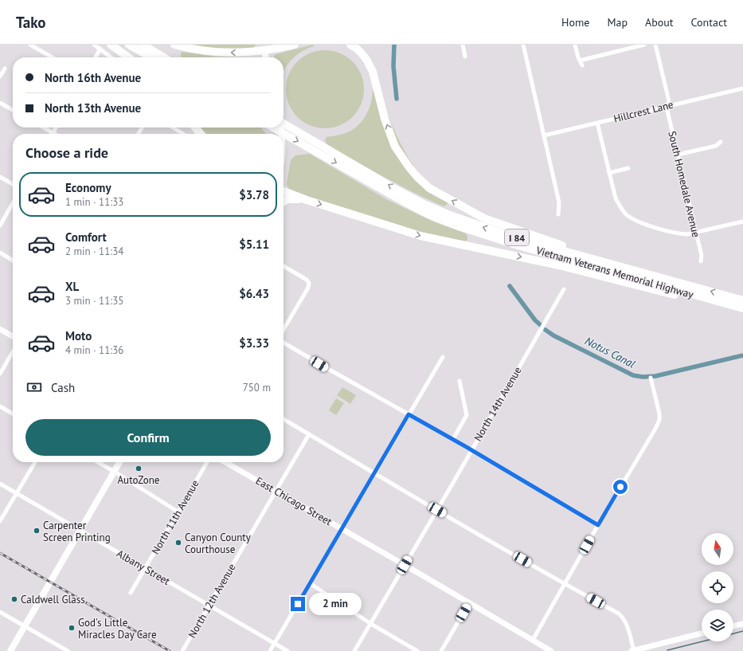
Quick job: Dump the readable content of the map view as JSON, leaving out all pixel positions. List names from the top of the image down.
{
  "streets": {
    "highway": ["I 84", "Vietnam Veterans Memorial Highway"],
    "street": [
      "Hillcrest Lane",
      "South Homedale Avenue",
      "North 14th Avenue",
      "East Chicago Street",
      "North 11th Avenue",
      "Albany Street",
      "North 12th Avenue"
    ]
  },
  "crossings": [
    ["Hillcrest Lane", "South Homedale Avenue"],
    ["North 14th Avenue", "East Chicago Street"],
    ["East Chicago Street", "North 12th Avenue"],
    ["North 11th Avenue", "Albany Street"],
    ["Albany Street", "North 12th Avenue"]
  ],
  "water": ["Notus Canal"],
  "places": [
    "AutoZone",
    "Carpenter Screen Printing",
    "Canyon County Courthouse",
    "Caldwell Glass",
    "God's Little Miracles Day Care"
  ],
  "north": "top",
  "page": {
    "header": "Tako",
    "nav": [
      "Home",
      "Map",
      "About",
      "Contact"
    ],
    "banner": ["North 16th Avenue", "North 13th Avenue"],
    "heading": "Choose a ride",
    "list": [
      {
        "name": "Economy",
        "note": "1 min · 11:33",
        "value": "$3.78"
      },
      {
        "name": "Comfort",
        "note": "2 min · 11:34",
        "value": "$5.11"
      },
      {
        "name": "XL",
        "note": "3 min · 11:35",
        "value": "$6.43"
      },
      {
        "name": "Moto",
        "note": "4 min · 11:36",
        "value": "$3.33"
      }
    ],
    "pay": ["Cash", "750 m"],
    "buttons": "Confirm",
    "bubble": "2 min"
  }
}
